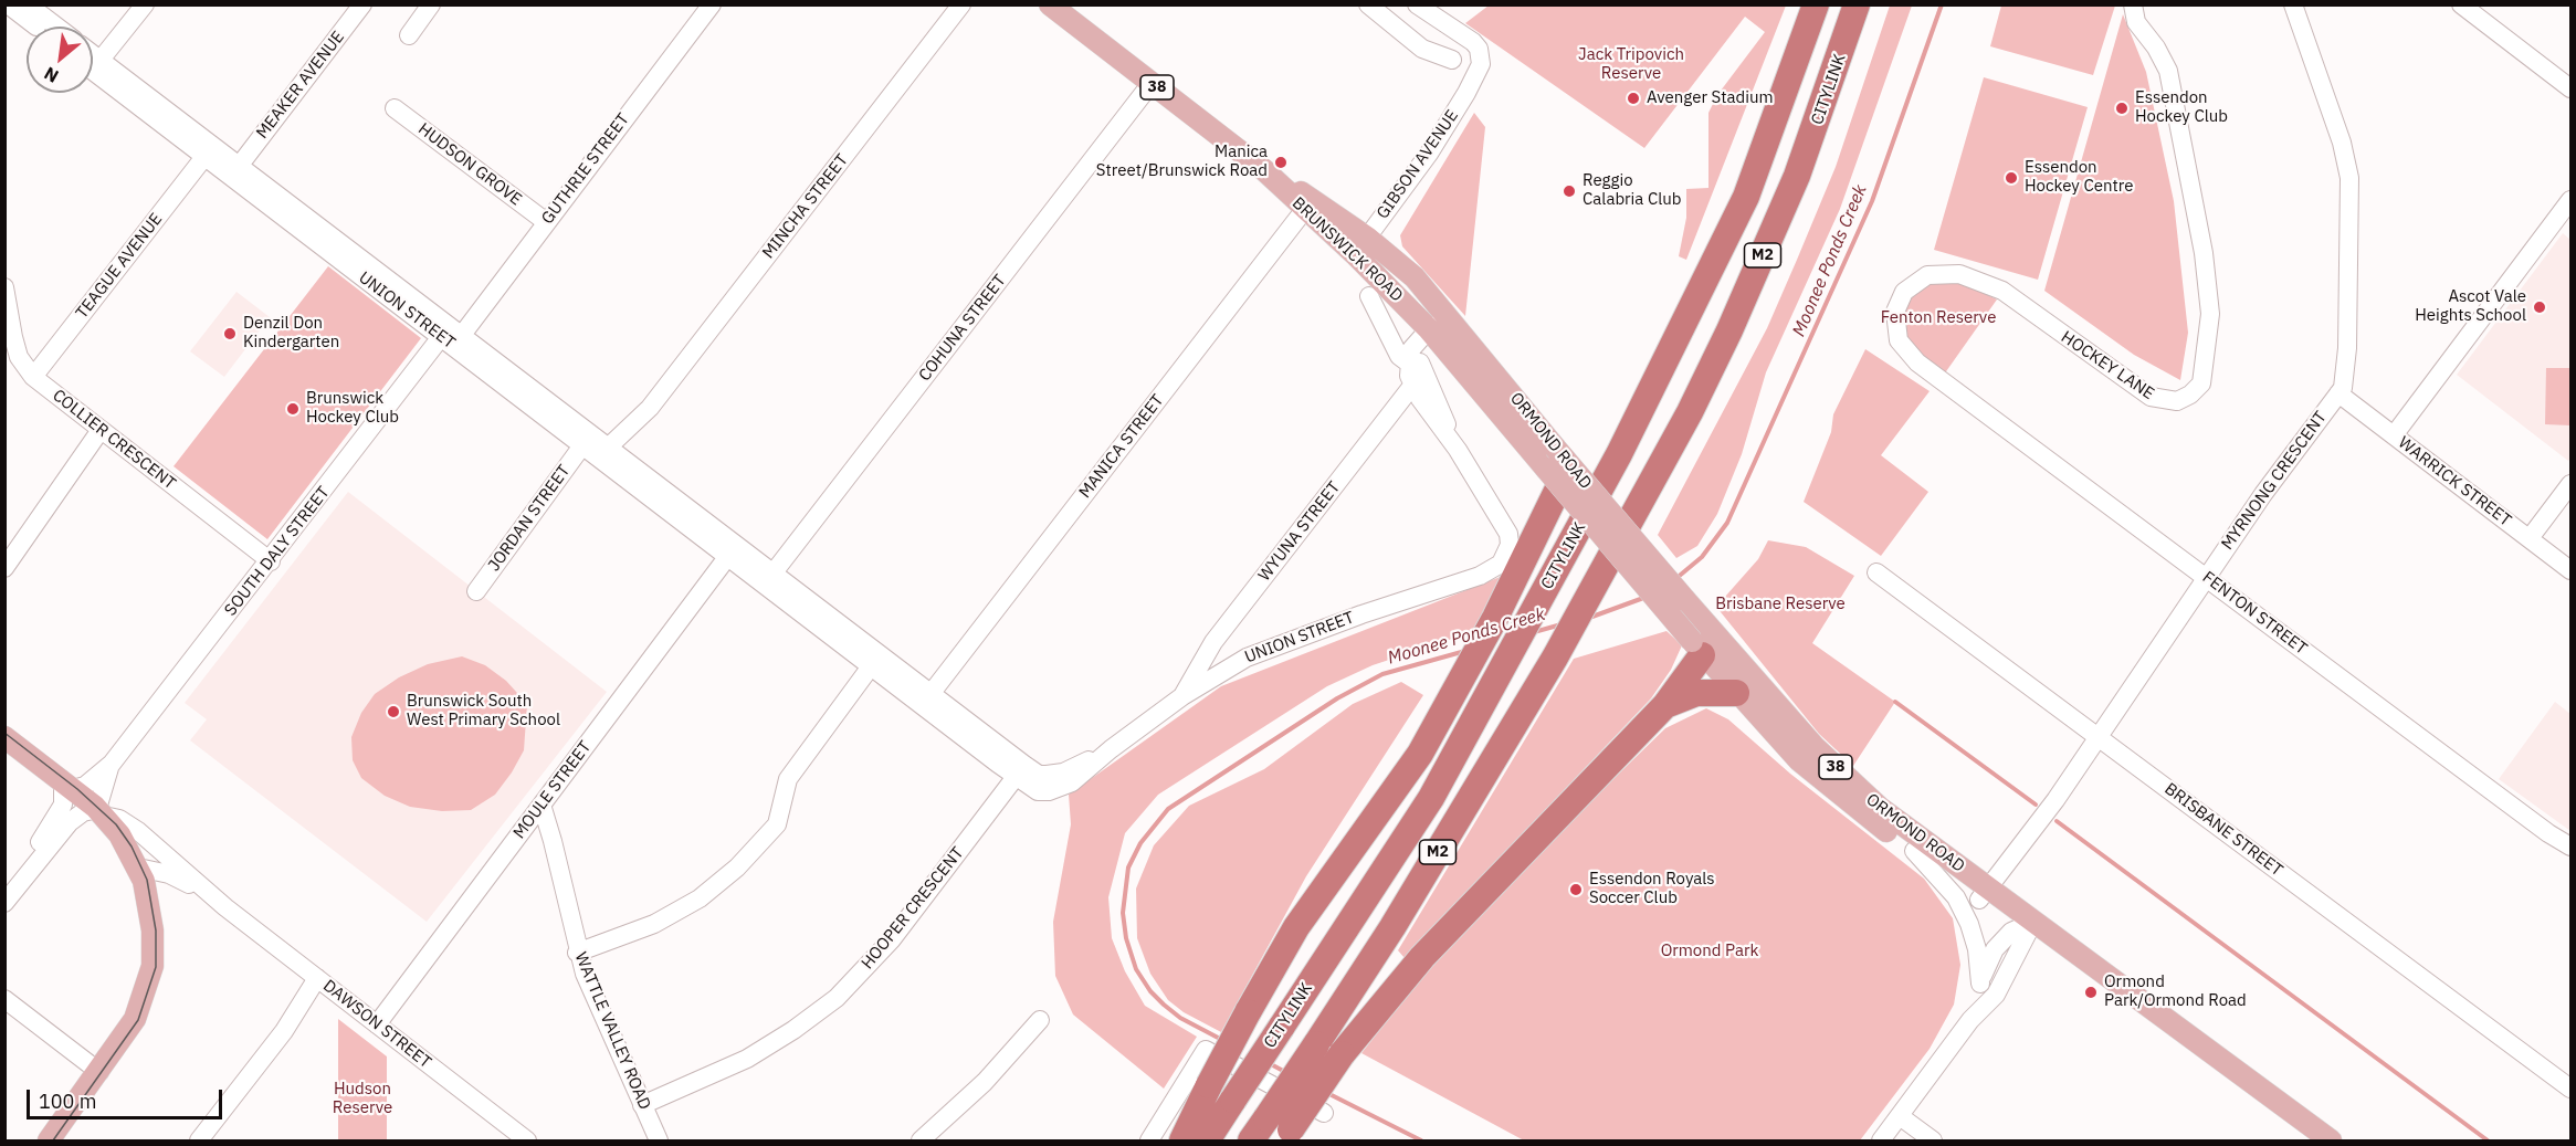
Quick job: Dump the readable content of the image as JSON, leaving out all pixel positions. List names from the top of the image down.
{
  "streets": {
    "highway": ["CITYLINK", "M2"],
    "main road": [
      "38",
      "BRUNSWICK ROAD",
      "ORMOND ROAD",
      "DAWSON STREET"
    ],
    "street": [
      "MEAKER AVENUE",
      "HUDSON GROVE",
      "GIBSON AVENUE",
      "GUTHRIE STREET",
      "MINCHA STREET",
      "TEAGUE AVENUE",
      "UNION STREET",
      "COHUNA STREET",
      "HOCKEY LANE",
      "COLLIER CRESCENT",
      "MANICA STREET",
      "MYRNONG CRESCENT",
      "WARRICK STREET",
      "JORDAN STREET",
      "WYUNA STREET",
      "SOUTH DALY STREET",
      "FENTON STREET",
      "MOULE STREET",
      "BRISBANE STREET",
      "HOOPER CRESCENT",
      "WATTLE VALLEY ROAD"
    ]
  },
  "crossings": [
    ["MEAKER AVENUE", "UNION STREET"],
    ["HUDSON GROVE", "GUTHRIE STREET"],
    ["GIBSON AVENUE", "BRUNSWICK ROAD"],
    ["GUTHRIE STREET", "UNION STREET"],
    ["MINCHA STREET", "UNION STREET"],
    ["BRUNSWICK ROAD", "UNION STREET"],
    ["BRUNSWICK ROAD", "COHUNA STREET"],
    ["BRUNSWICK ROAD", "ORMOND ROAD"],
    ["BRUNSWICK ROAD", "MANICA STREET"],
    ["BRUNSWICK ROAD", "WYUNA STREET"],
    ["TEAGUE AVENUE", "UNION STREET"],
    ["TEAGUE AVENUE", "COLLIER CRESCENT"],
    ["UNION STREET", "COHUNA STREET"],
    ["UNION STREET", "MANICA STREET"],
    ["UNION STREET", "JORDAN STREET"],
    ["UNION STREET", "WYUNA STREET"],
    ["UNION STREET", "SOUTH DALY STREET"],
    ["UNION STREET", "MOULE STREET"],
    ["UNION STREET", "HOOPER CRESCENT"],
    ["HOCKEY LANE", "FENTON STREET"],
    ["COLLIER CRESCENT", "SOUTH DALY STREET"],
    ["ORMOND ROAD", "MYRNONG CRESCENT"],
    ["MYRNONG CRESCENT", "WARRICK STREET"],
    ["MYRNONG CRESCENT", "FENTON STREET"],
    ["MYRNONG CRESCENT", "BRISBANE STREET"],
    ["SOUTH DALY STREET", "DAWSON STREET"],
    ["MOULE STREET", "DAWSON STREET"],
    ["MOULE STREET", "WATTLE VALLEY ROAD"],
    ["HOOPER CRESCENT", "WATTLE VALLEY ROAD"]
  ],
  "water": ["Moonee Ponds Creek"],
  "parks": [
    "Jack Tripovich Reserve",
    "Fenton Reserve",
    "Brisbane Reserve",
    "Ormond Park",
    "Hudson Reserve"
  ],
  "places": [
    "Avenger Stadium",
    "Essendon Hockey Club",
    "Manica Street/Brunswick Road",
    "Essendon Hockey Centre",
    "Reggio Calabria Club",
    "Ascot Vale Heights School",
    "Denzil Don Kindergarten",
    "Brunswick Hockey Club",
    "Brunswick South West Primary School",
    "Essendon Royals Soccer Club",
    "Ormond Park/Ormond Road"
  ],
  "scale_bar": "100 m",
  "north": "bottom left"
}
